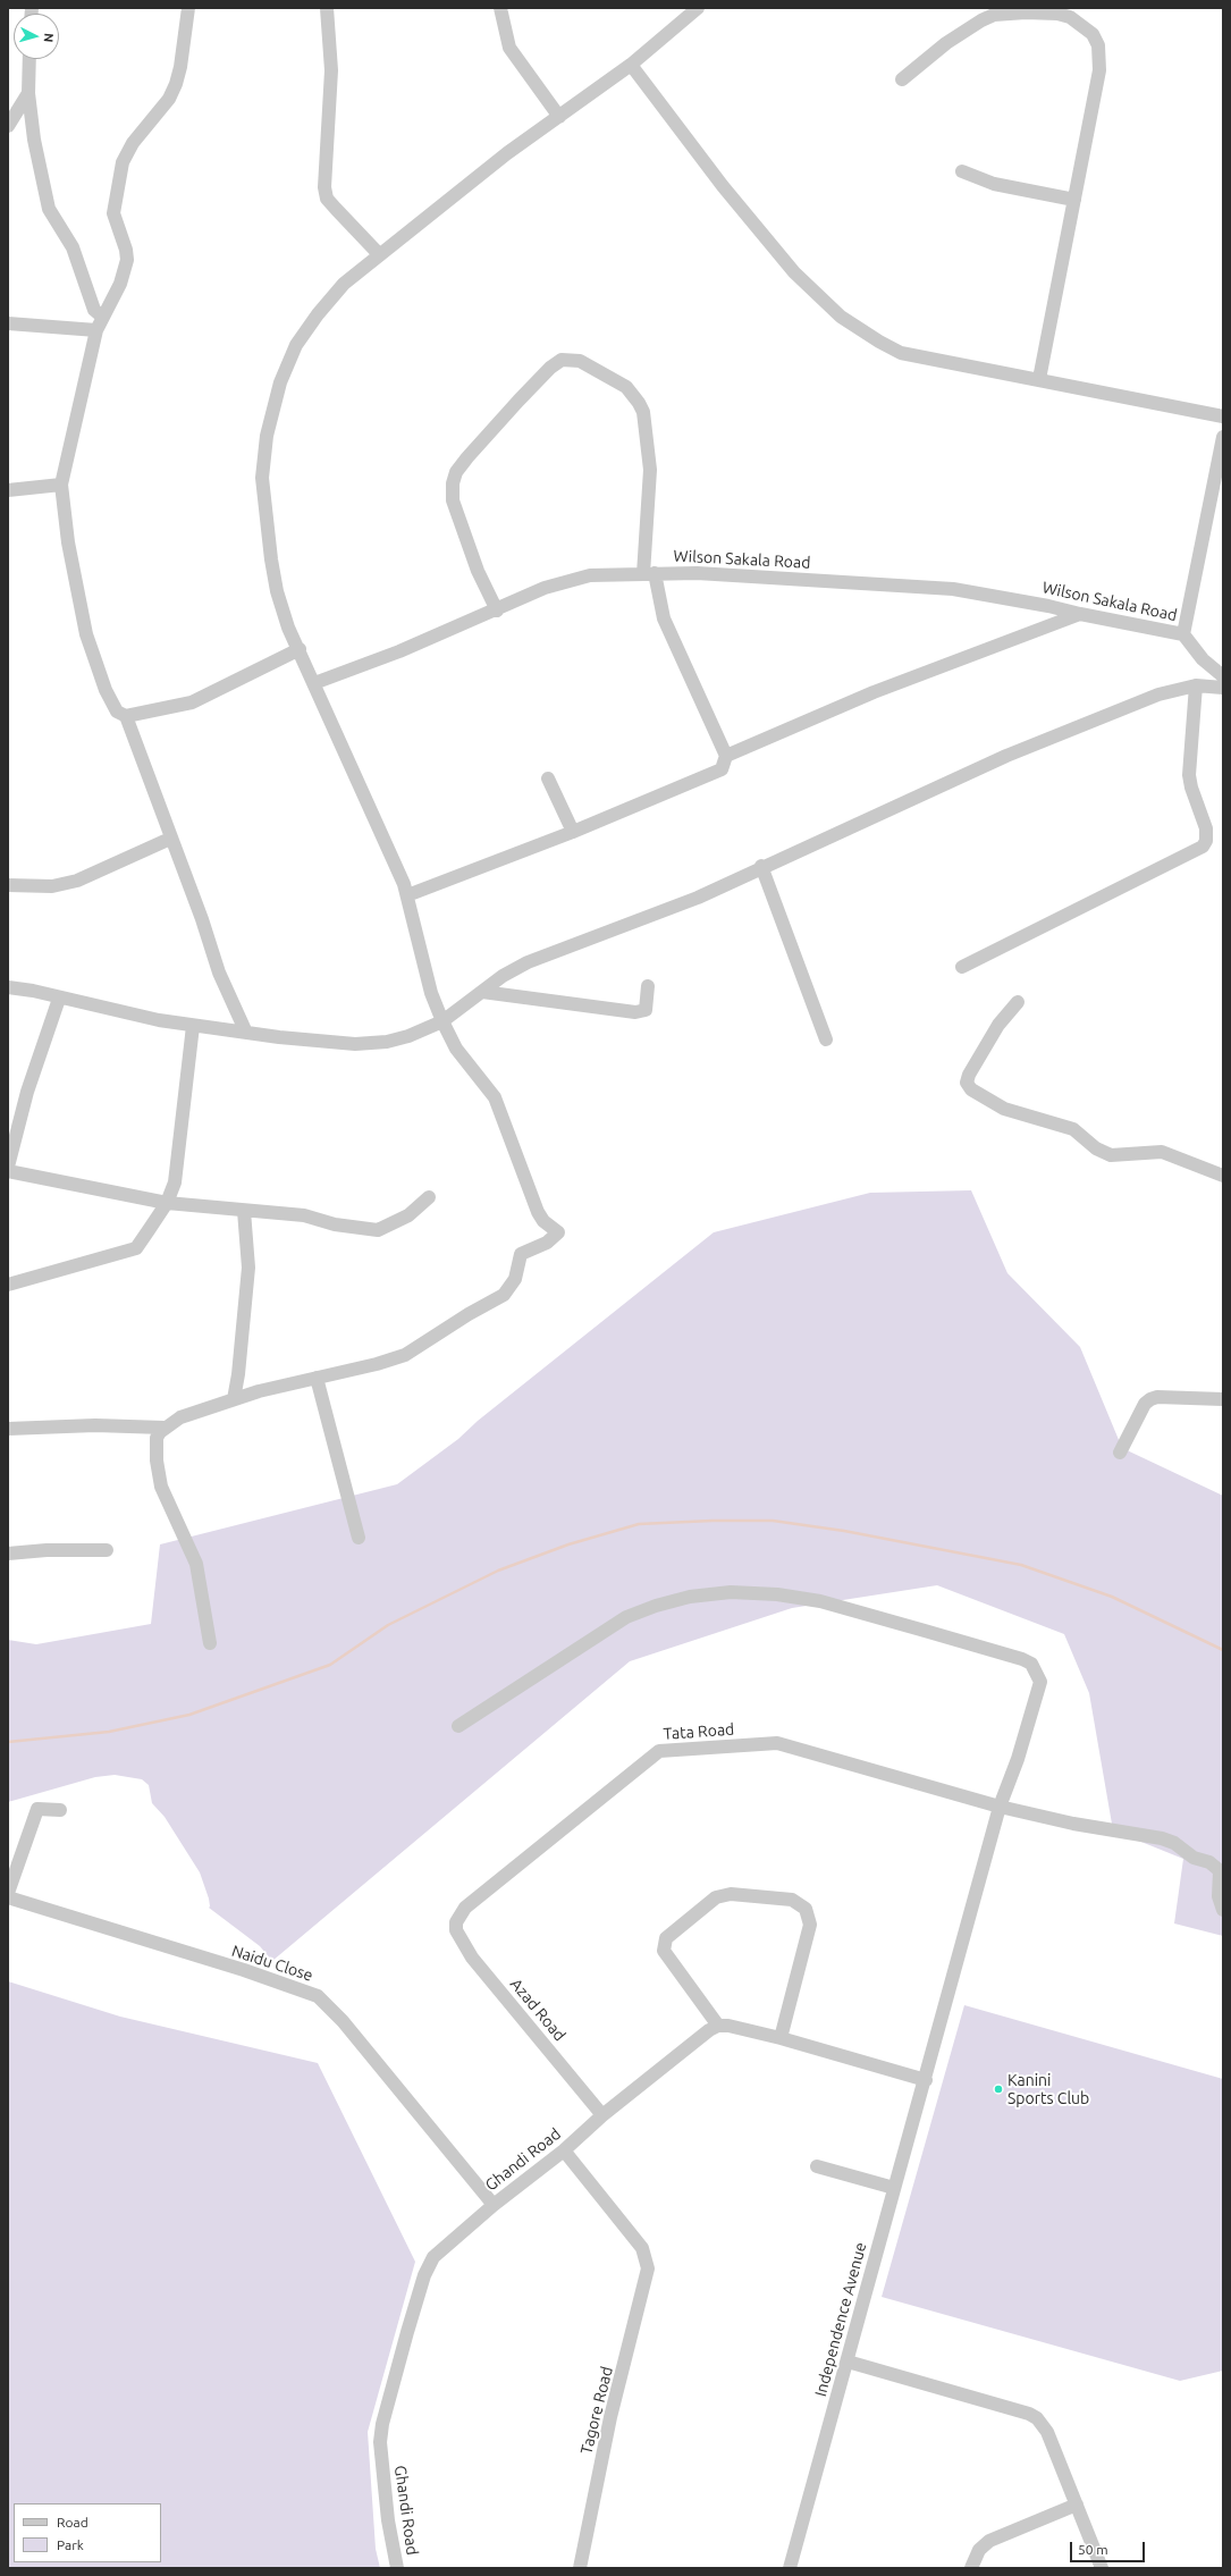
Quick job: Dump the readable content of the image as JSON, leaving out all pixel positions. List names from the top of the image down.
{
  "streets": {
    "street": [
      "Wilson Sakala Road",
      "Tata Road",
      "Naidu Close",
      "Azad Road",
      "Ghandi Road",
      "Independence Avenue",
      "Tagore Road"
    ]
  },
  "crossings": [
    ["Tata Road", "Azad Road"],
    ["Tata Road", "Independence Avenue"],
    ["Naidu Close", "Ghandi Road"],
    ["Azad Road", "Ghandi Road"],
    ["Ghandi Road", "Tagore Road"]
  ],
  "places": ["Kanini Sports Club"],
  "legend": ["Road", "Park"],
  "scale_bar": "50 m",
  "north": "right"
}
